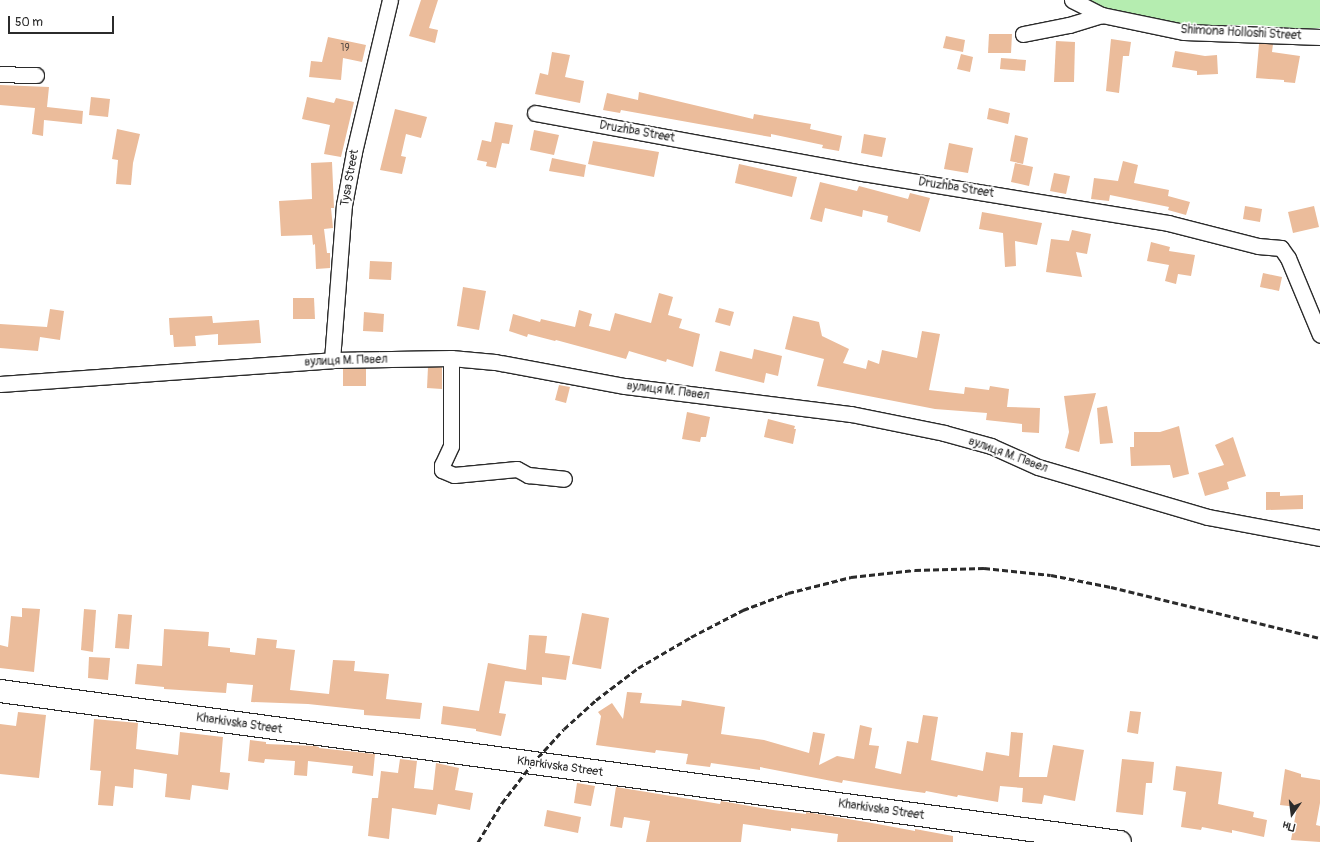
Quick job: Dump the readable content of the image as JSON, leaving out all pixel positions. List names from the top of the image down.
{
  "streets": {
    "street": [
      "Shimona Holloshi Street",
      "Druzhba Street",
      "Tysa Street",
      "вулиця М. Павел",
      "Kharkivska Street"
    ]
  },
  "crossings": [
    ["Tysa Street", "вулиця М. Павел"]
  ],
  "house_numbers": ["19"],
  "scale_bar": "50 m",
  "north": "bottom"
}
